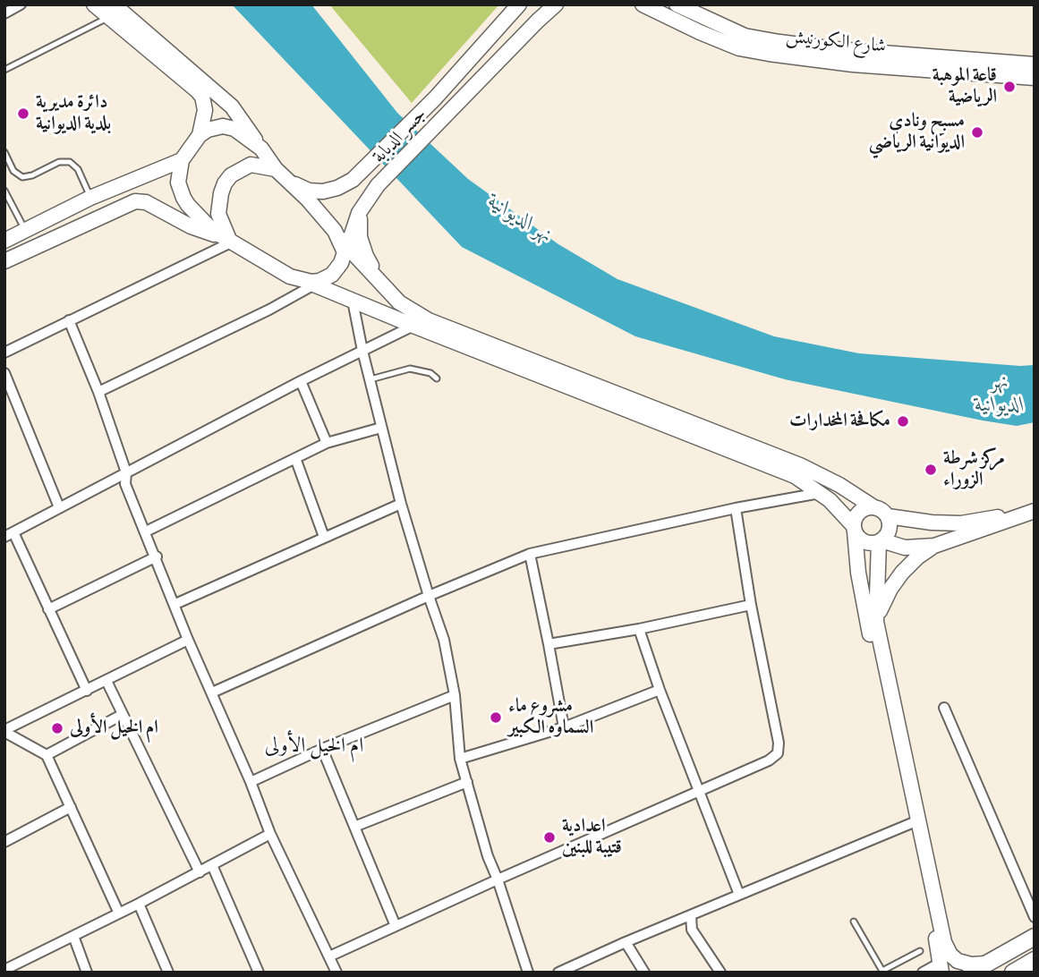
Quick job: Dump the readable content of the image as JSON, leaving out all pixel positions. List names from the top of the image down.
{
  "streets": {
    "main road": ["شارع الكورنيش", "جسر الدبابة"]
  },
  "districts": ["ام الخيل الأولى"],
  "water": ["نهر الديوانية"],
  "places": [
    "قاعة الموهبة الرياضية",
    "دائرة مديرية بلدية الديوانية",
    "مسبح ونادي الديوانية الرياضي",
    "مكافحة المخدارات",
    "مركز شرطة الزوراء",
    "مشروع ماء السماوه الكبير",
    "ام الخيل الأولى",
    "اعدادية قتيبة للبنين"
  ]
}
